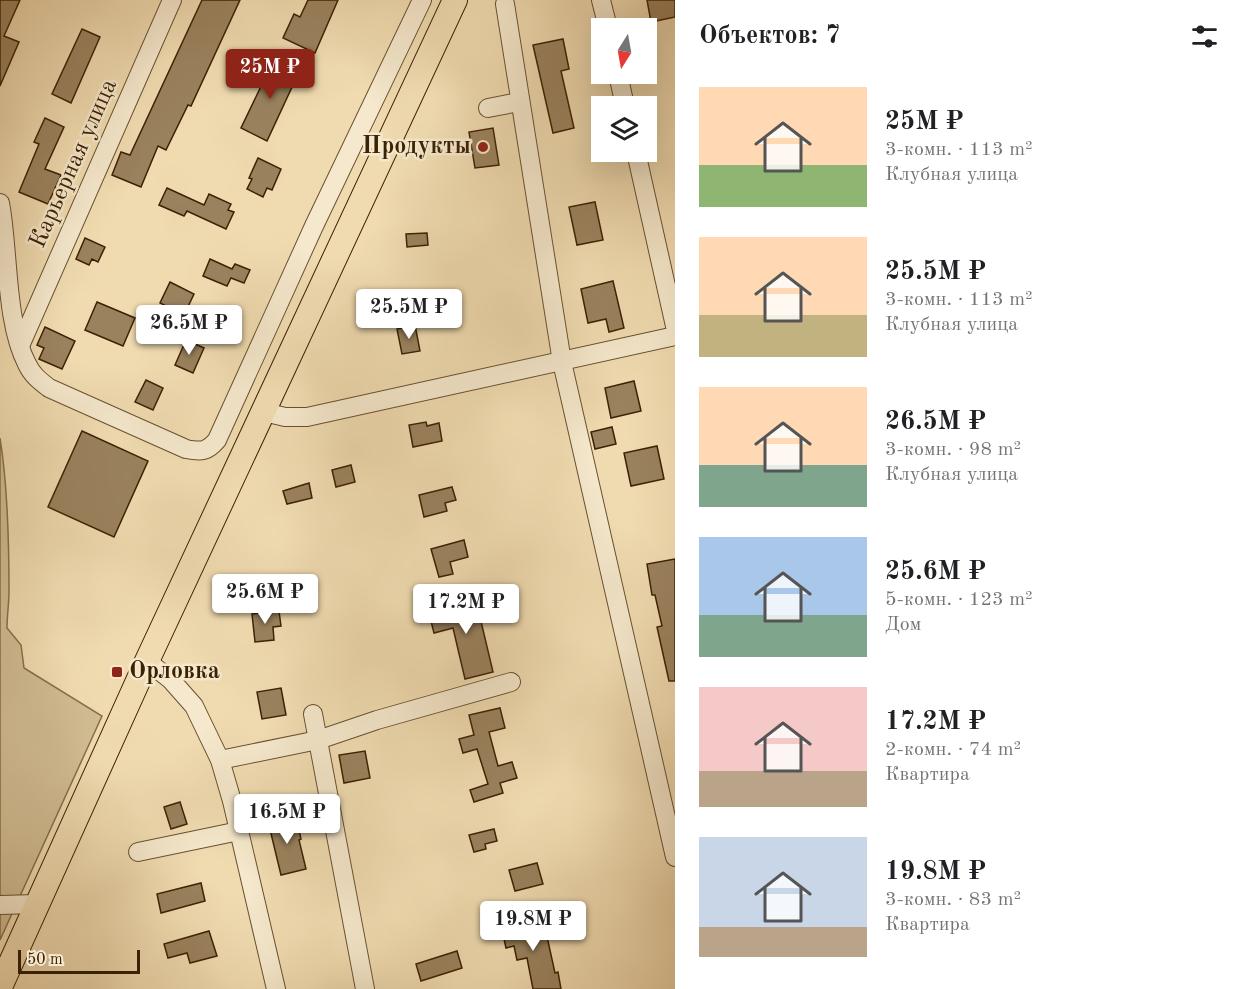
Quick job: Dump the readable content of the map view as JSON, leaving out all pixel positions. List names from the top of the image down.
{
  "streets": {
    "street": ["Карьерная улица"]
  },
  "places": {
    "other": ["Продукты"],
    "transit": ["Орловка"]
  },
  "scale_bar": "50 m",
  "north": "bottom",
  "page": {
    "heading": "Объектов: 7",
    "price": [
      "25M ₽",
      "25.5M ₽",
      "26.5M ₽",
      "25.6M ₽",
      "17.2M ₽",
      "16.5M ₽",
      "19.8M ₽"
    ],
    "list": [
      {
        "name": "25M ₽",
        "note": "3-комн. · 113 m² · Клубная улица"
      },
      {
        "name": "25.5M ₽",
        "note": "3-комн. · 113 m² · Клубная улица"
      },
      {
        "name": "26.5M ₽",
        "note": "3-комн. · 98 m² · Клубная улица"
      },
      {
        "name": "25.6M ₽",
        "note": "5-комн. · 123 m² · Дом"
      },
      {
        "name": "17.2M ₽",
        "note": "2-комн. · 74 m² · Квартира"
      },
      {
        "name": "19.8M ₽",
        "note": "3-комн. · 83 m² · Квартира"
      }
    ],
    "scale": "50 m"
  }
}
